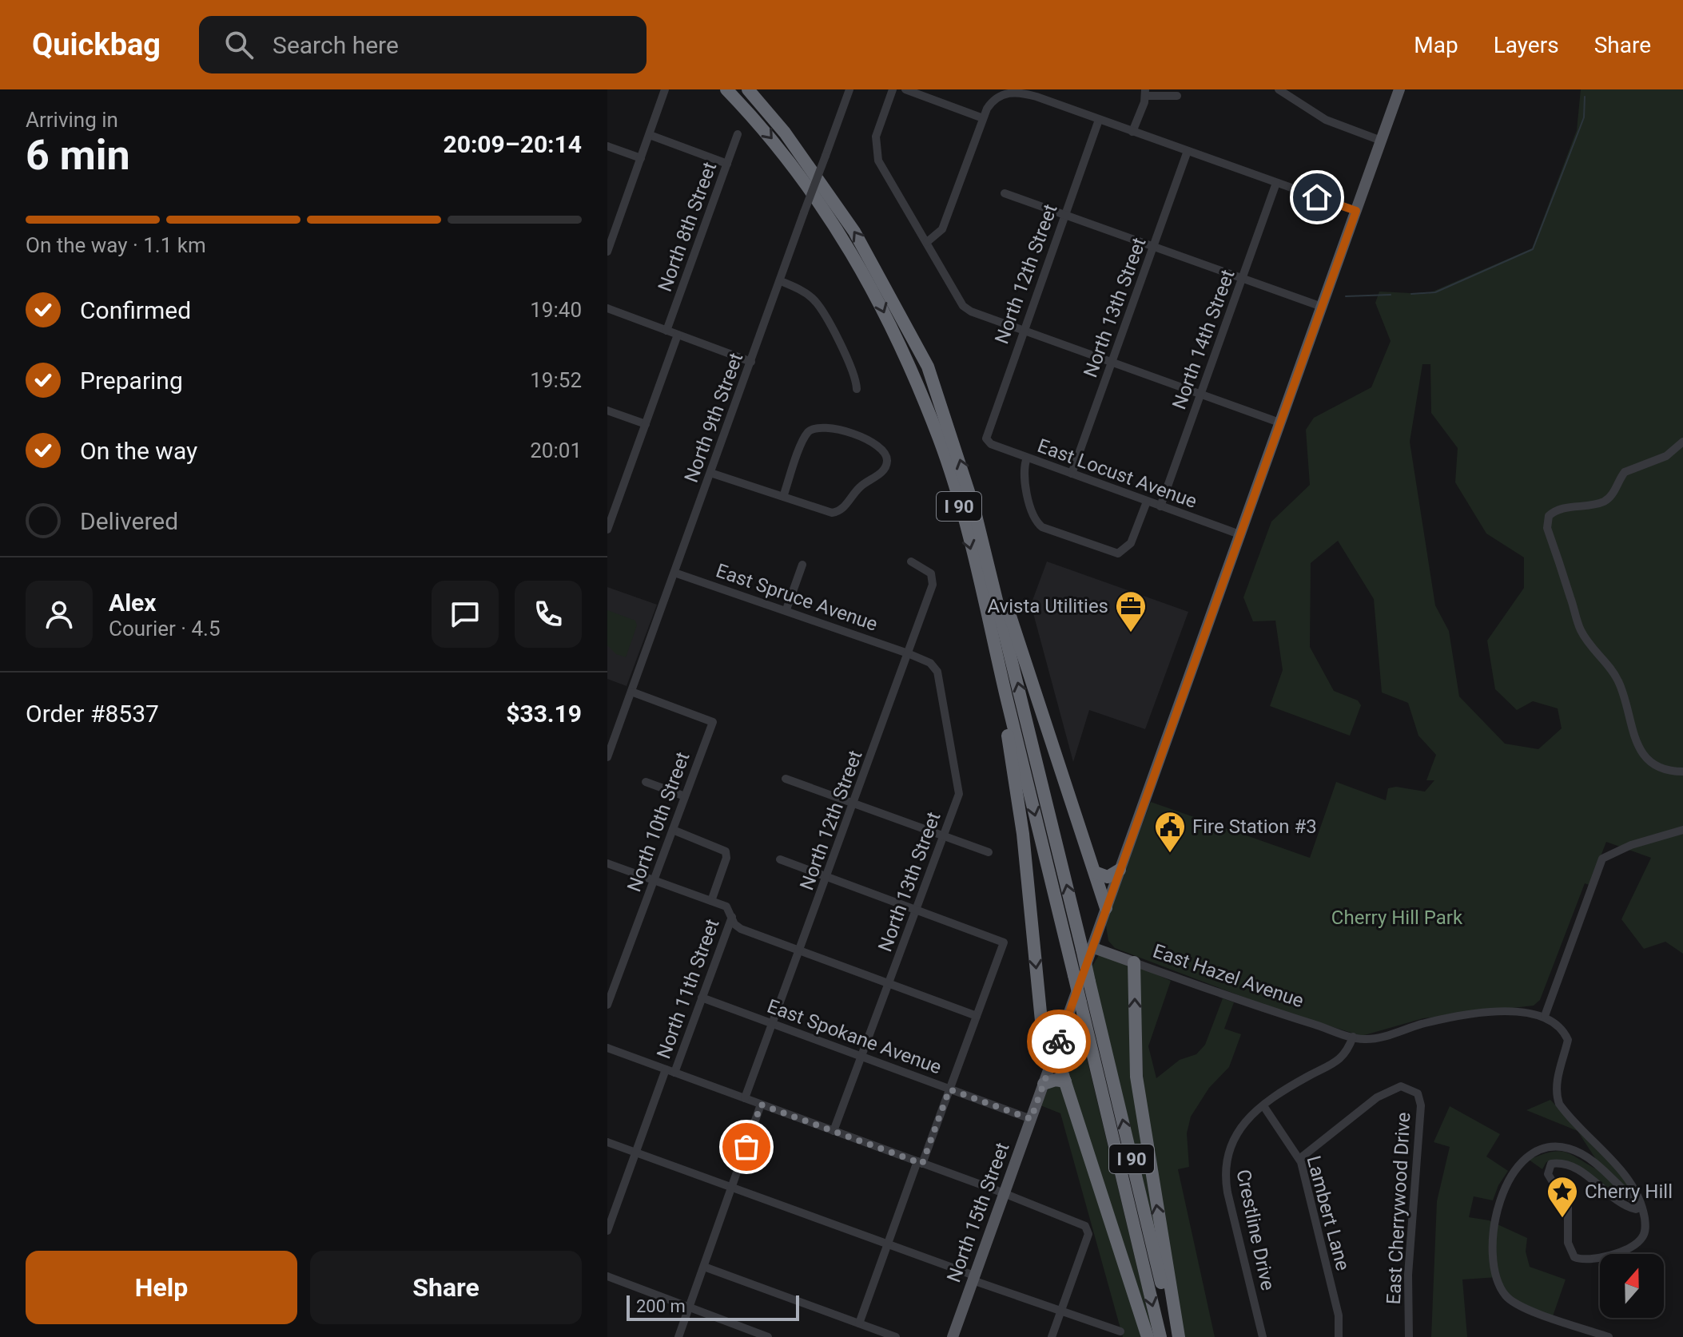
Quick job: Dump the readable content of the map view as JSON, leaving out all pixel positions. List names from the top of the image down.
{
  "streets": {
    "highway": ["I 90"],
    "main road": ["East Hazel Avenue", "North 15th Street"],
    "street": [
      "North 8th Street",
      "North 12th Street",
      "North 13th Street",
      "North 14th Street",
      "North 9th Street",
      "East Locust Avenue",
      "East Spruce Avenue",
      "North 10th Street",
      "North 11th Street",
      "East Spokane Avenue",
      "East Cherrywood Drive",
      "Lambert Lane",
      "Crestline Drive"
    ]
  },
  "crossings": [
    ["North 12th Street", "North 13th Street"],
    ["North 12th Street", "East Locust Avenue"],
    ["North 12th Street", "East Spruce Avenue"],
    ["North 12th Street", "East Spokane Avenue"],
    ["North 13th Street", "East Locust Avenue"],
    ["North 13th Street", "East Spruce Avenue"],
    ["North 13th Street", "East Spokane Avenue"],
    ["North 14th Street", "East Locust Avenue"],
    ["North 9th Street", "East Spruce Avenue"],
    ["North 9th Street", "North 10th Street"],
    ["East Locust Avenue", "North 15th Street"],
    ["I 90", "East Hazel Avenue"],
    ["I 90", "North 15th Street"],
    ["East Hazel Avenue", "North 15th Street"],
    ["East Hazel Avenue", "Crestline Drive"],
    ["North 11th Street", "East Spokane Avenue"],
    ["East Spokane Avenue", "North 15th Street"],
    ["East Cherrywood Drive", "Lambert Lane"],
    ["Lambert Lane", "Crestline Drive"]
  ],
  "parks": ["Cherry Hill Park"],
  "places": {
    "office": ["Avista Utilities"],
    "public building": ["Fire Station #3"],
    "place": ["Cherry Hill"]
  },
  "scale_bar": "200 m",
  "north": "top",
  "page": {
    "header": "Quickbag",
    "search": "Search here",
    "nav": ["Map", "Layers", "Share"],
    "heading": ["6 min", "Arriving in", "20:09–20:14"],
    "panel": [
      "Alex",
      "Courier · 4.5",
      "Order #8537",
      "$33.19"
    ],
    "bar": "On the way · 1.1 km",
    "list": [
      ["Confirmed", "19:40"],
      ["Preparing", "19:52"],
      ["On the way", "20:01"],
      "Delivered"
    ],
    "buttons": ["Help", "Share"],
    "scale": "200 m"
  }
}
